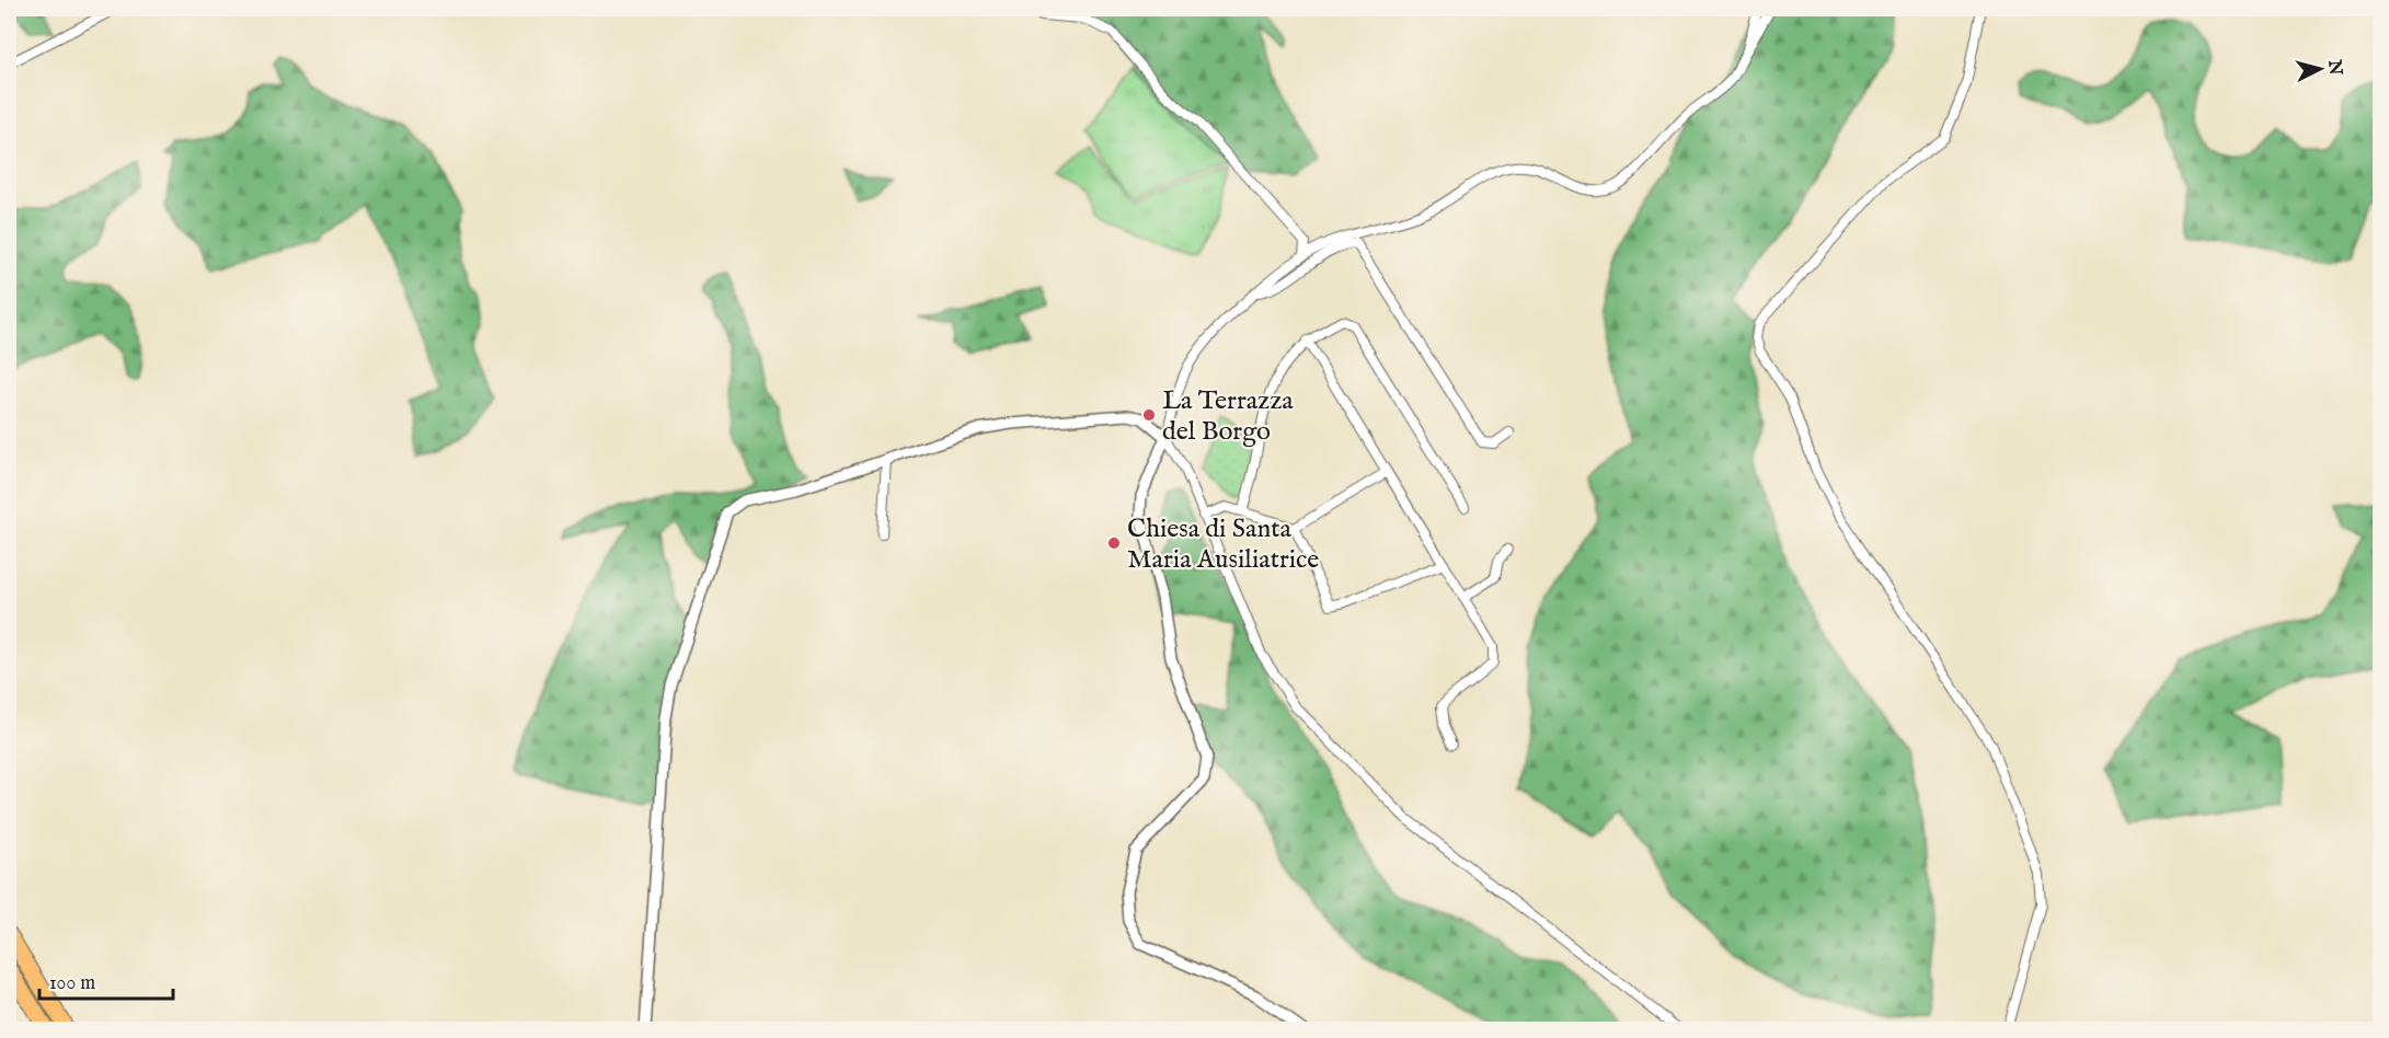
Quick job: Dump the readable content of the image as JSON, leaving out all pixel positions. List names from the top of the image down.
{
  "places": ["La Terrazza del Borgo", "Chiesa di Santa Maria Ausiliatrice"],
  "scale_bar": "100 m",
  "north": "right"
}
